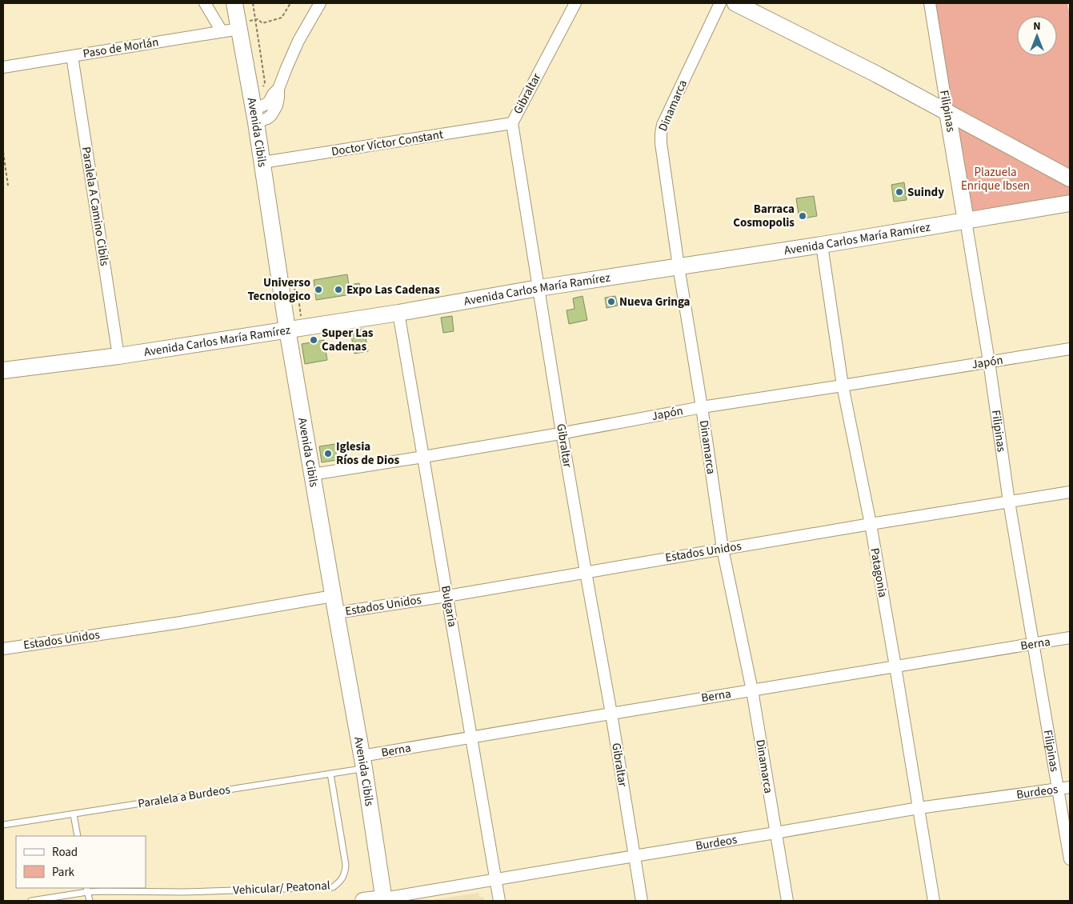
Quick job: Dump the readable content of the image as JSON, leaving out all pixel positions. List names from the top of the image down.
{
  "streets": {
    "street": [
      "Paso de Morlán",
      "Gibraltar",
      "Dinamarca",
      "Filipinas",
      "Avenida Cibils",
      "Doctor Víctor Constant",
      "Paralela A Camino Cibils",
      "Avenida Carlos María Ramírez",
      "Japón",
      "Estados Unidos",
      "Patagonia",
      "Bulgaria",
      "Berna",
      "Burdeos"
    ],
    "lane": ["Paralela a Burdeos", "Vehicular/ Peatonal"]
  },
  "crossings": [
    ["Paso de Morlán", "Avenida Cibils"],
    ["Paso de Morlán", "Paralela A Camino Cibils"],
    ["Gibraltar", "Doctor Víctor Constant"],
    ["Gibraltar", "Avenida Carlos María Ramírez"],
    ["Gibraltar", "Japón"],
    ["Gibraltar", "Estados Unidos"],
    ["Gibraltar", "Berna"],
    ["Gibraltar", "Burdeos"],
    ["Dinamarca", "Avenida Carlos María Ramírez"],
    ["Dinamarca", "Japón"],
    ["Dinamarca", "Estados Unidos"],
    ["Dinamarca", "Berna"],
    ["Dinamarca", "Burdeos"],
    ["Filipinas", "Avenida Carlos María Ramírez"],
    ["Filipinas", "Japón"],
    ["Filipinas", "Estados Unidos"],
    ["Filipinas", "Berna"],
    ["Filipinas", "Burdeos"],
    ["Avenida Cibils", "Doctor Víctor Constant"],
    ["Avenida Cibils", "Avenida Carlos María Ramírez"],
    ["Avenida Cibils", "Japón"],
    ["Avenida Cibils", "Estados Unidos"],
    ["Avenida Cibils", "Berna"],
    ["Avenida Cibils", "Burdeos"],
    ["Avenida Cibils", "Paralela a Burdeos"],
    ["Paralela A Camino Cibils", "Avenida Carlos María Ramírez"],
    ["Avenida Carlos María Ramírez", "Patagonia"],
    ["Avenida Carlos María Ramírez", "Bulgaria"],
    ["Japón", "Patagonia"],
    ["Japón", "Bulgaria"],
    ["Estados Unidos", "Patagonia"],
    ["Estados Unidos", "Bulgaria"],
    ["Patagonia", "Berna"],
    ["Patagonia", "Burdeos"],
    ["Bulgaria", "Berna"],
    ["Bulgaria", "Burdeos"],
    ["Berna", "Paralela a Burdeos"],
    ["Paralela a Burdeos", "Vehicular/ Peatonal"]
  ],
  "parks": ["Plazuela Enrique Ibsen"],
  "places": [
    "Suindy",
    "Barraca Cosmopolis",
    "Universo Tecnologico",
    "Expo Las Cadenas",
    "Nueva Gringa",
    "Super Las Cadenas",
    "Iglesia Ríos de Dios"
  ],
  "legend": ["Road", "Park"],
  "north": "top"
}
